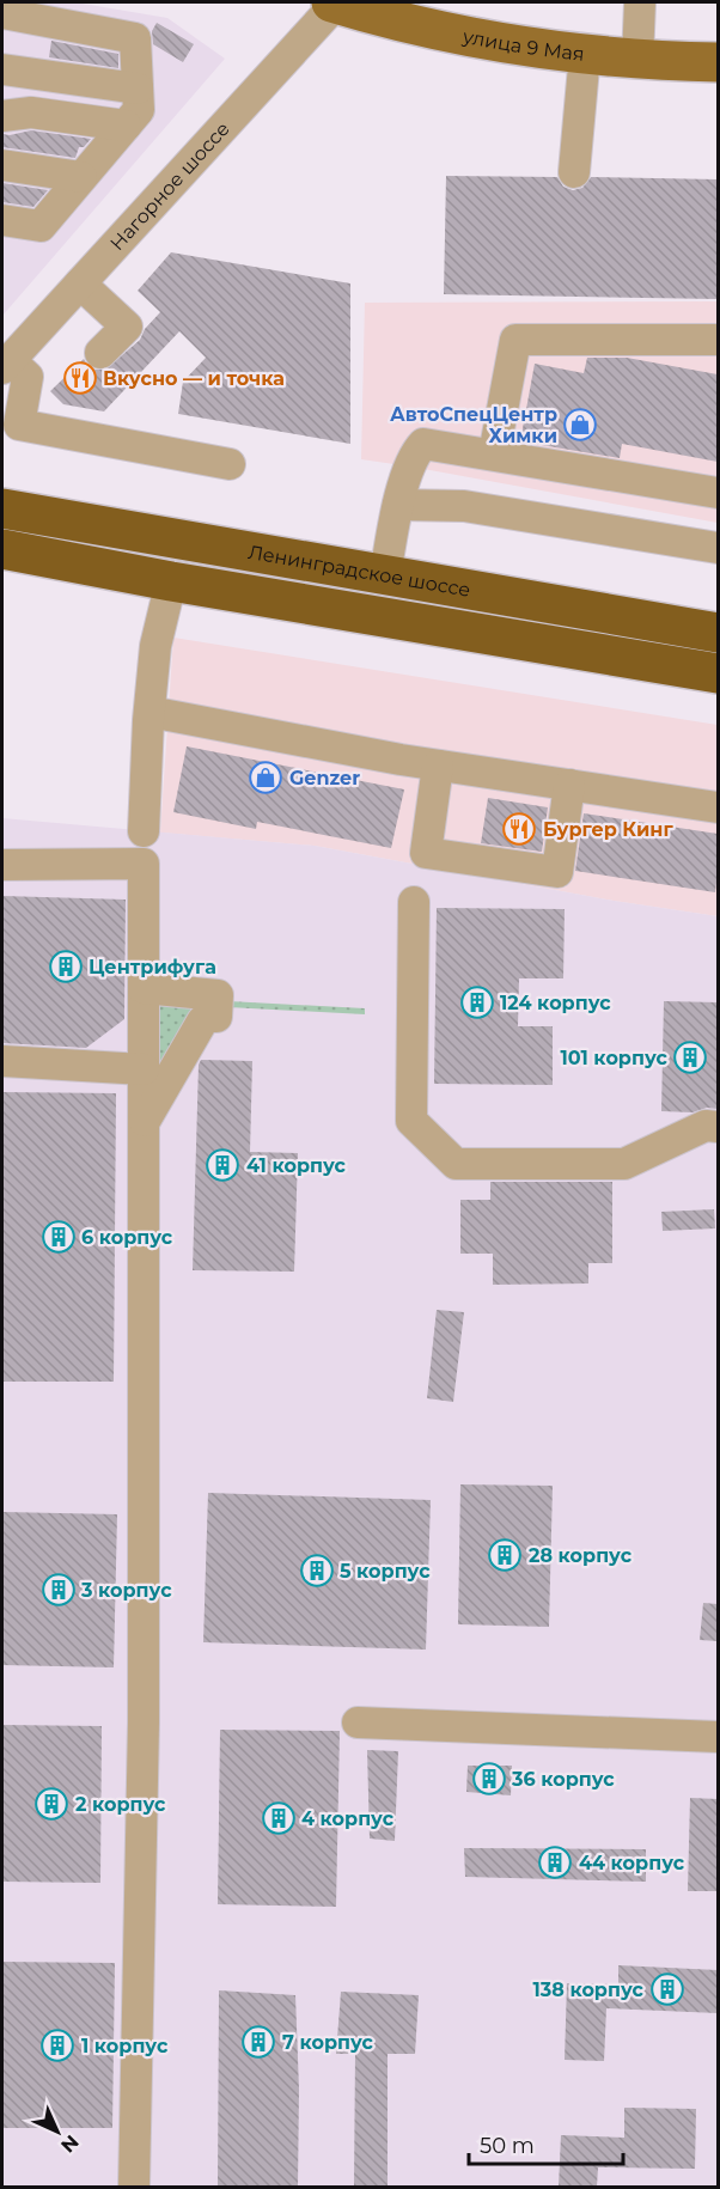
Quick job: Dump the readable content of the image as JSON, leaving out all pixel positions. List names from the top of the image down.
{
  "streets": {
    "highway": ["Ленинградское шоссе"],
    "main road": ["улица 9 Мая"],
    "street": ["Нагорное шоссе"]
  },
  "crossings": [
    ["улица 9 Мая", "Нагорное шоссе"]
  ],
  "places": {
    "restaurant": ["Вкусно — и точка", "Бургер Кинг"],
    "shop": ["АвтоСпецЦентр Химки", "Genzer"],
    "building": [
      "Центрифуга",
      "124 корпус",
      "101 корпус",
      "41 корпус",
      "6 корпус",
      "28 корпус",
      "5 корпус",
      "3 корпус",
      "36 корпус",
      "2 корпус",
      "4 корпус",
      "44 корпус",
      "138 корпус",
      "7 корпус",
      "1 корпус"
    ]
  },
  "scale_bar": "50 m",
  "north": "bottom right"
}
